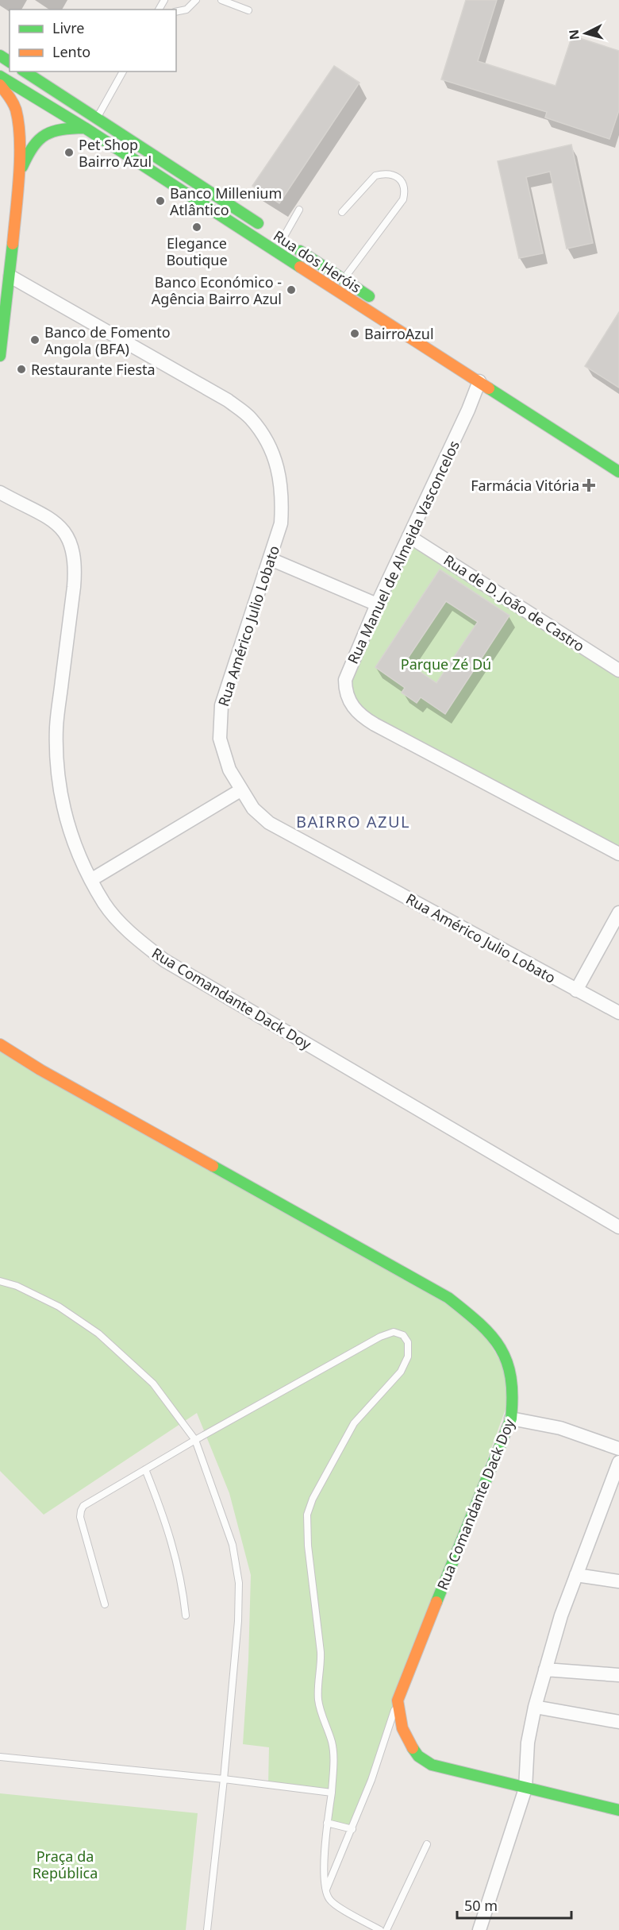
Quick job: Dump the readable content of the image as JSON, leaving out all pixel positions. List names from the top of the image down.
{
  "streets": {
    "street": [
      "Rua dos Heróis",
      "Rua Manuel de Almeida Vasconcelos",
      "Rua de D. João de Castro",
      "Rua Américo Julio Lobato",
      "Rua Comandante Dack Doy"
    ]
  },
  "crossings": [
    ["Rua dos Heróis", "Rua Manuel de Almeida Vasconcelos"],
    ["Rua Manuel de Almeida Vasconcelos", "Rua de D. João de Castro"]
  ],
  "districts": ["BAIRRO AZUL"],
  "parks": ["Parque Zé Dú", "Praça da República"],
  "places": {
    "other": [
      "Pet Shop Bairro Azul",
      "Banco Millenium Atlântico",
      "Elegance Boutique",
      "Banco Económico - Agência Bairro Azul",
      "BairroAzul",
      "Banco de Fomento Angola (BFA)",
      "Restaurante Fiesta"
    ],
    "health": ["Farmácia Vitória"]
  },
  "legend": ["Livre", "Lento"],
  "scale_bar": "50 m",
  "north": "left"
}
